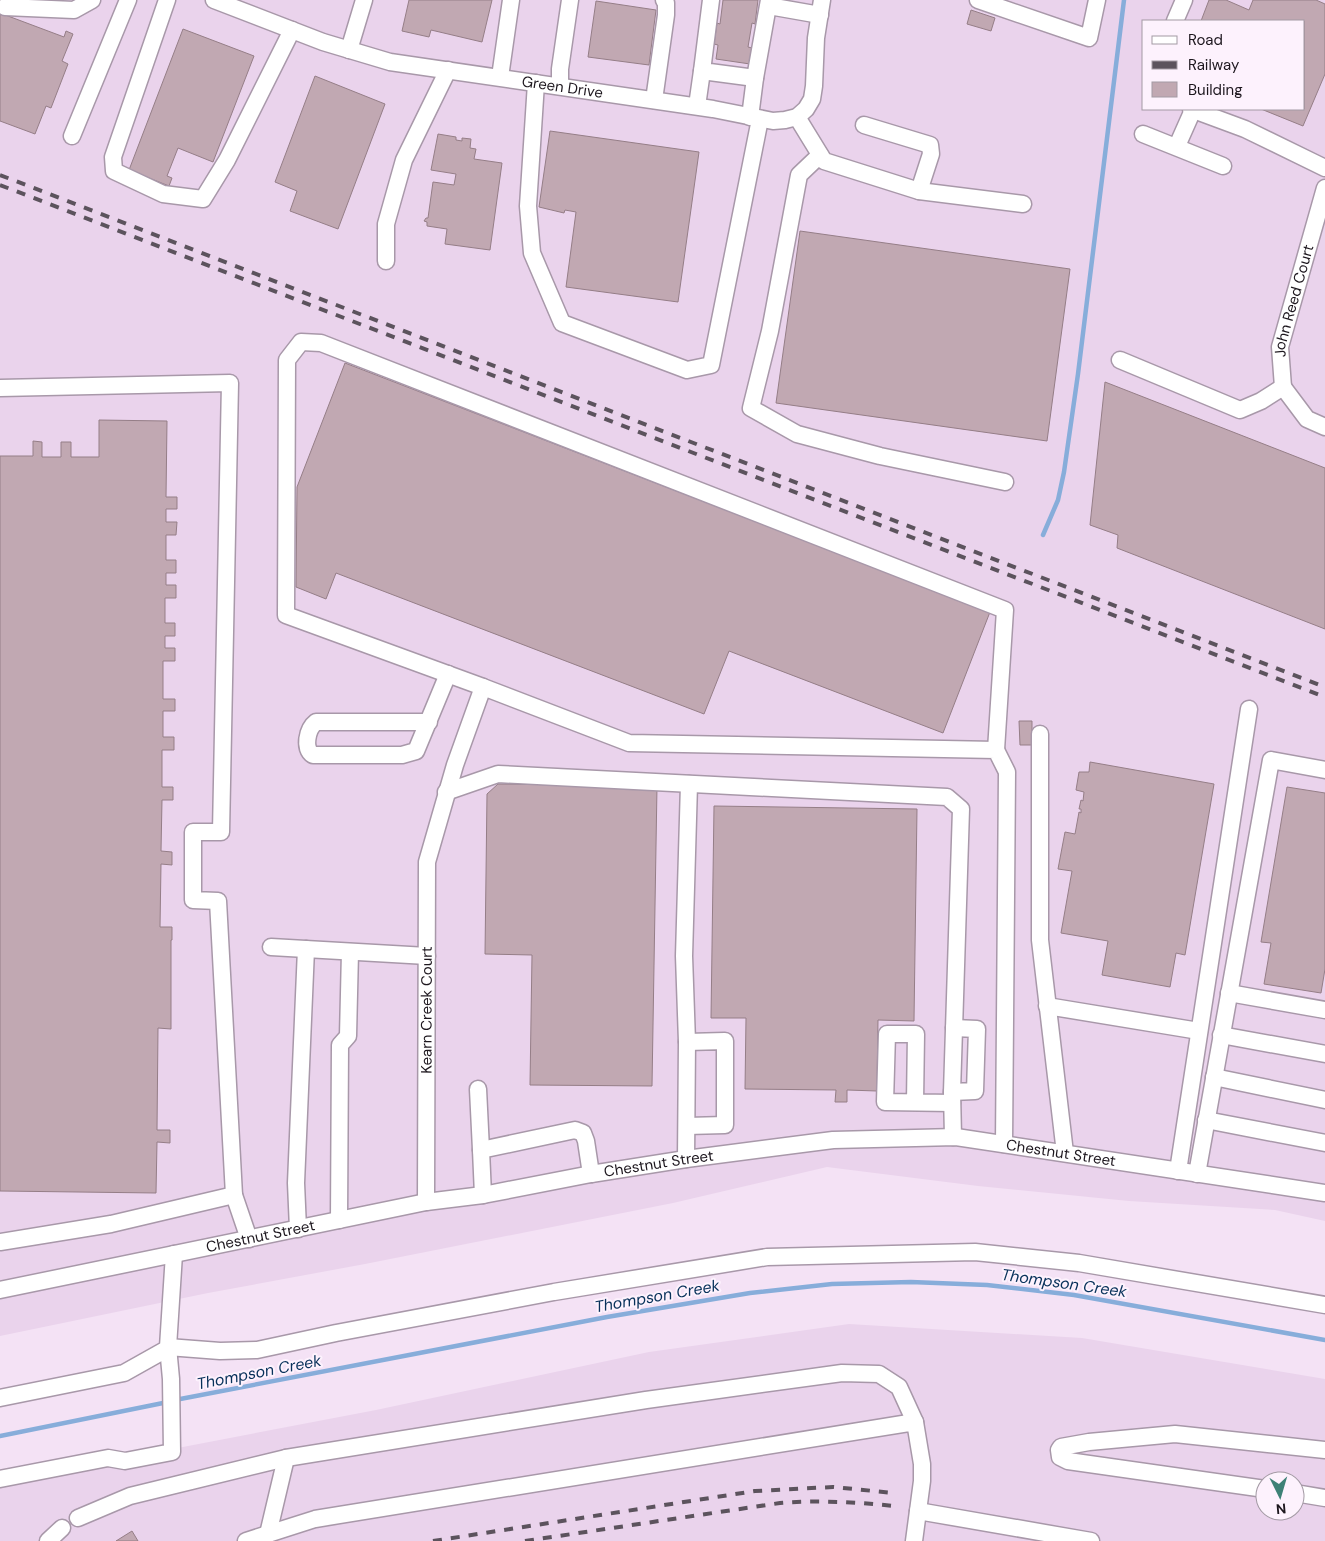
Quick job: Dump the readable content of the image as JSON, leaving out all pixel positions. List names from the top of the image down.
{
  "streets": {
    "street": [
      "Green Drive",
      "John Reed Court",
      "Kearn Creek Court",
      "Chestnut Street"
    ]
  },
  "crossings": [
    ["Kearn Creek Court", "Chestnut Street"]
  ],
  "water": ["Thompson Creek"],
  "legend": ["Road", "Railway", "Building"],
  "north": "bottom"
}
